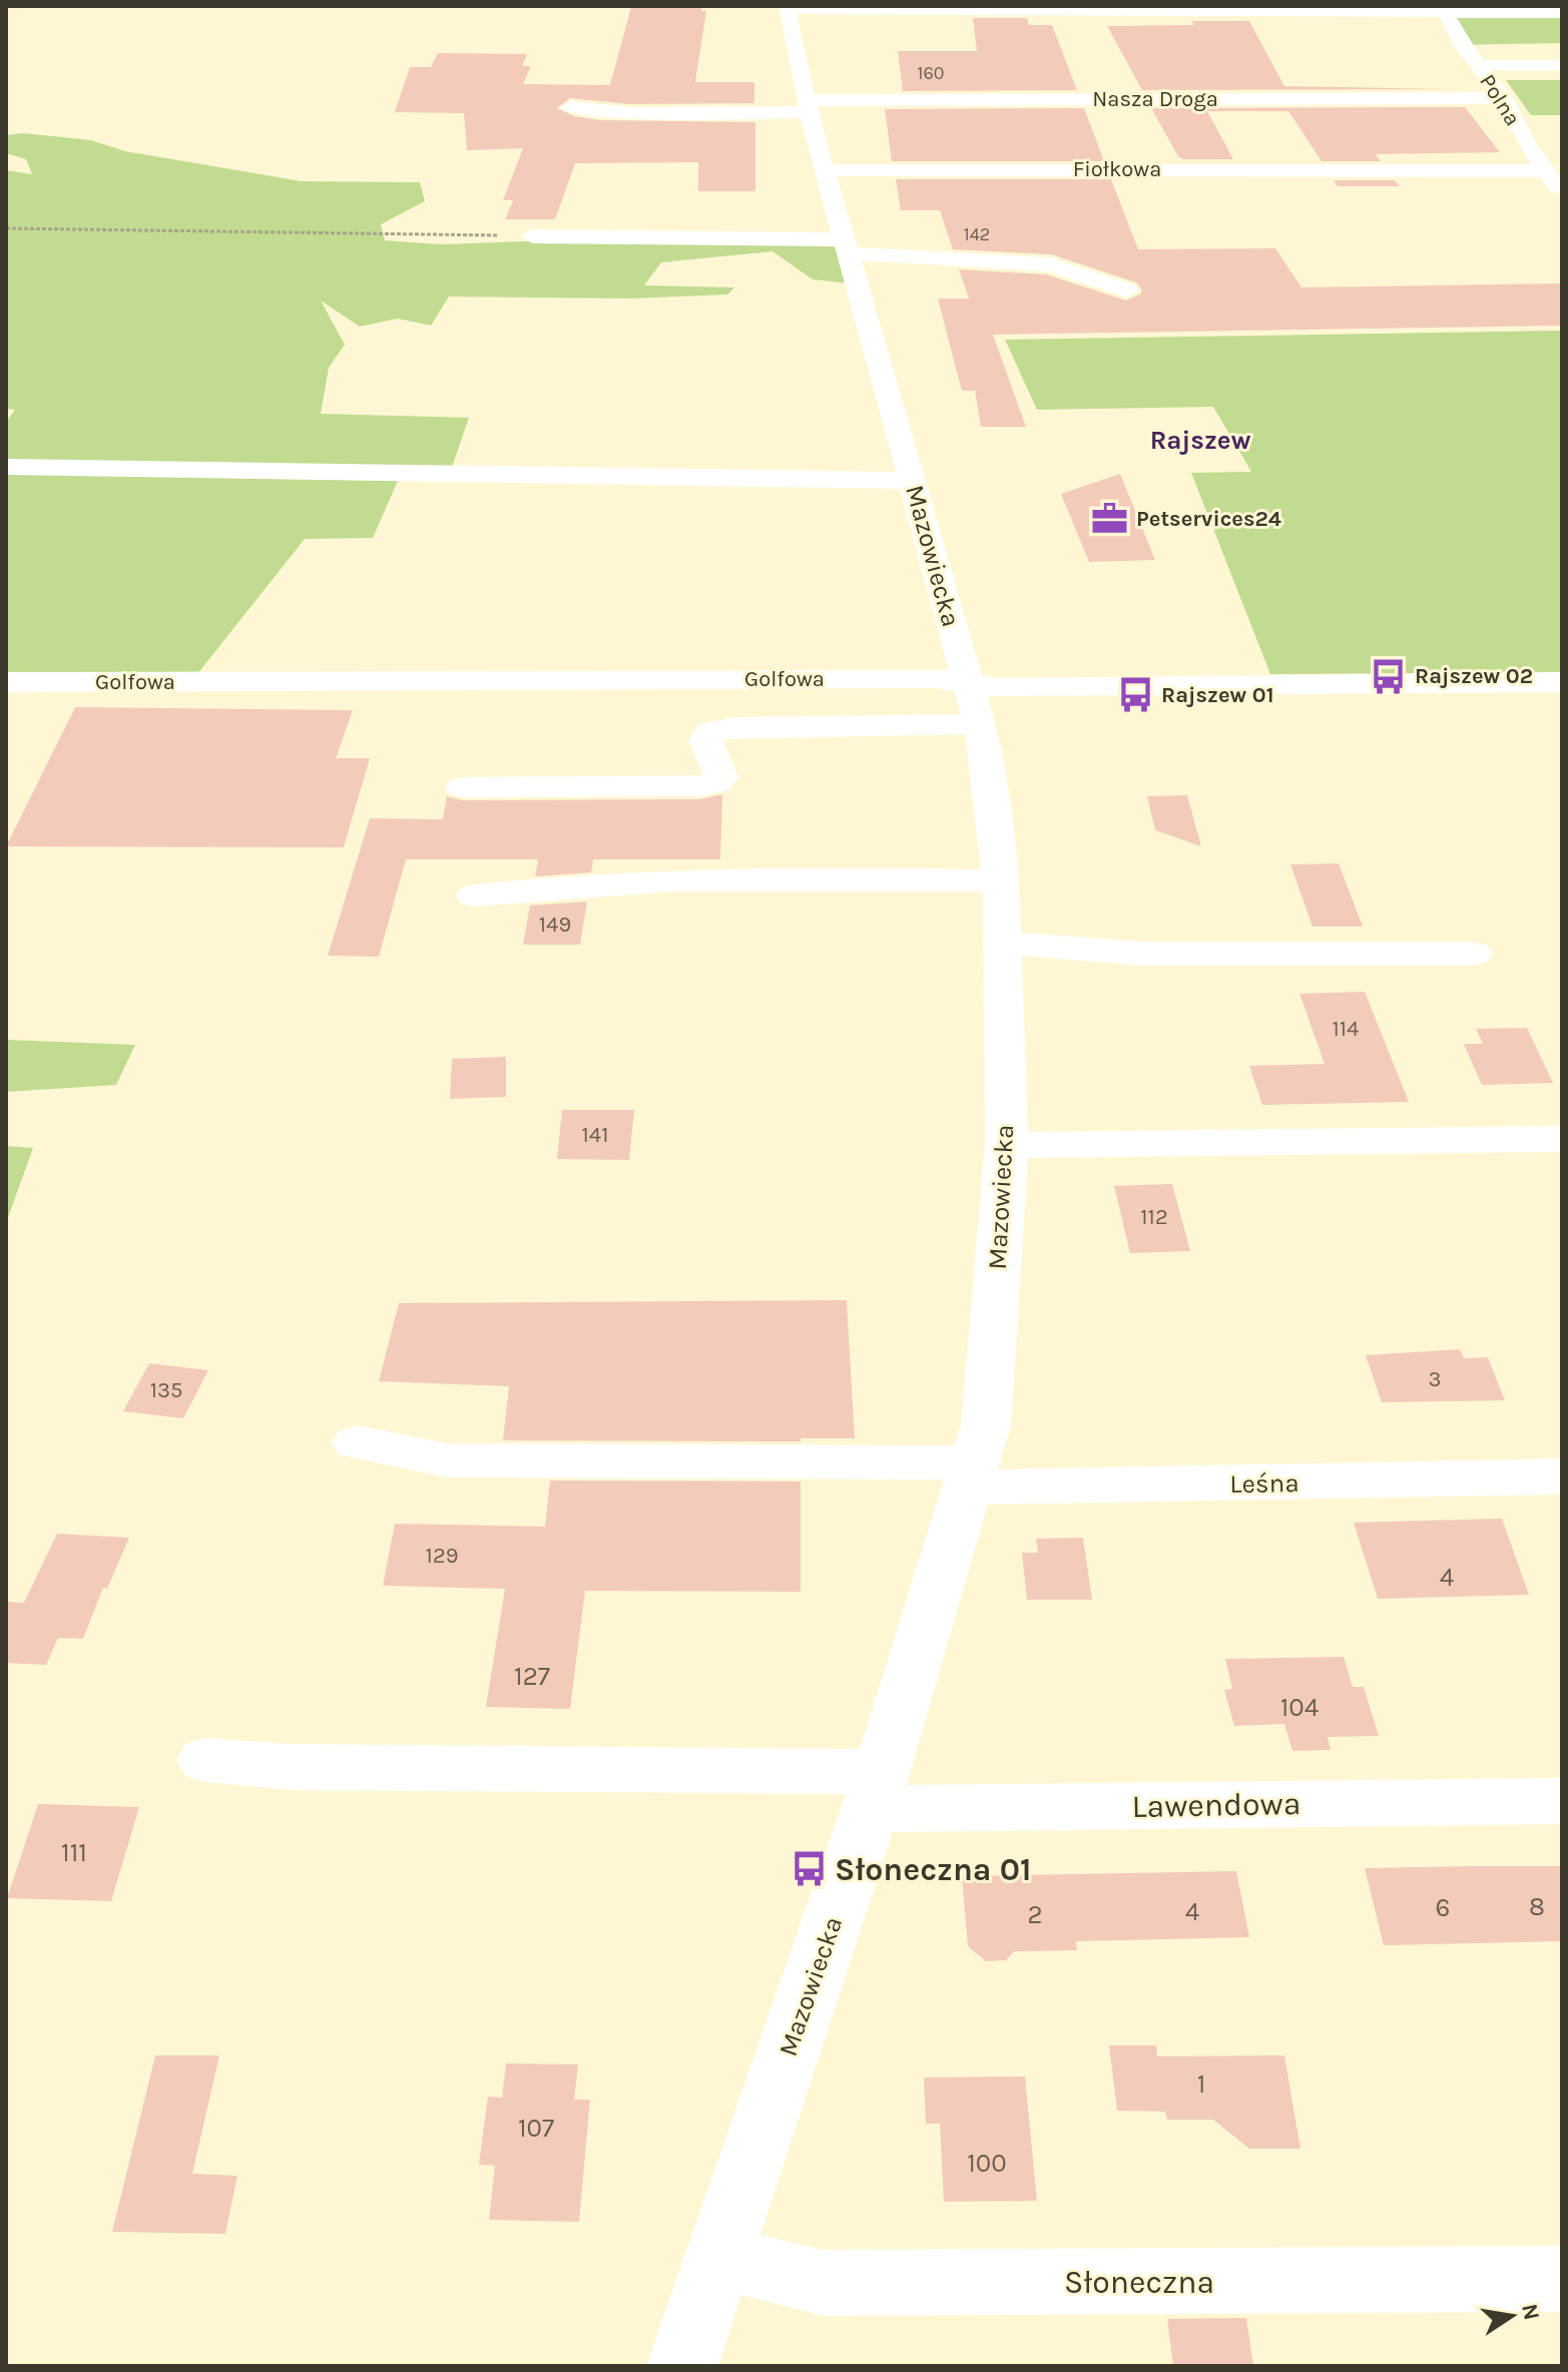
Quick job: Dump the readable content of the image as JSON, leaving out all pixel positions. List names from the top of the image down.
{
  "streets": {
    "street": [
      "Nasza Droga",
      "Polna",
      "Fiołkowa",
      "Mazowiecka",
      "Golfowa",
      "Leśna",
      "Lawendowa",
      "Słoneczna"
    ]
  },
  "crossings": [
    ["Nasza Droga", "Polna"],
    ["Nasza Droga", "Mazowiecka"],
    ["Polna", "Fiołkowa"],
    ["Fiołkowa", "Mazowiecka"],
    ["Mazowiecka", "Golfowa"],
    ["Mazowiecka", "Leśna"],
    ["Mazowiecka", "Lawendowa"],
    ["Mazowiecka", "Słoneczna"]
  ],
  "districts": ["Rajszew"],
  "places": {
    "office": ["Petservices24"],
    "bus stop": ["Rajszew 02", "Rajszew 01", "Słoneczna 01"]
  },
  "house_numbers": [
    "160",
    "142",
    "149",
    "114",
    "141",
    "112",
    "3",
    "135",
    "129",
    "4",
    "127",
    "104",
    "111",
    "8",
    "6",
    "4",
    "2",
    "1",
    "107",
    "100"
  ],
  "north": "right"
}
